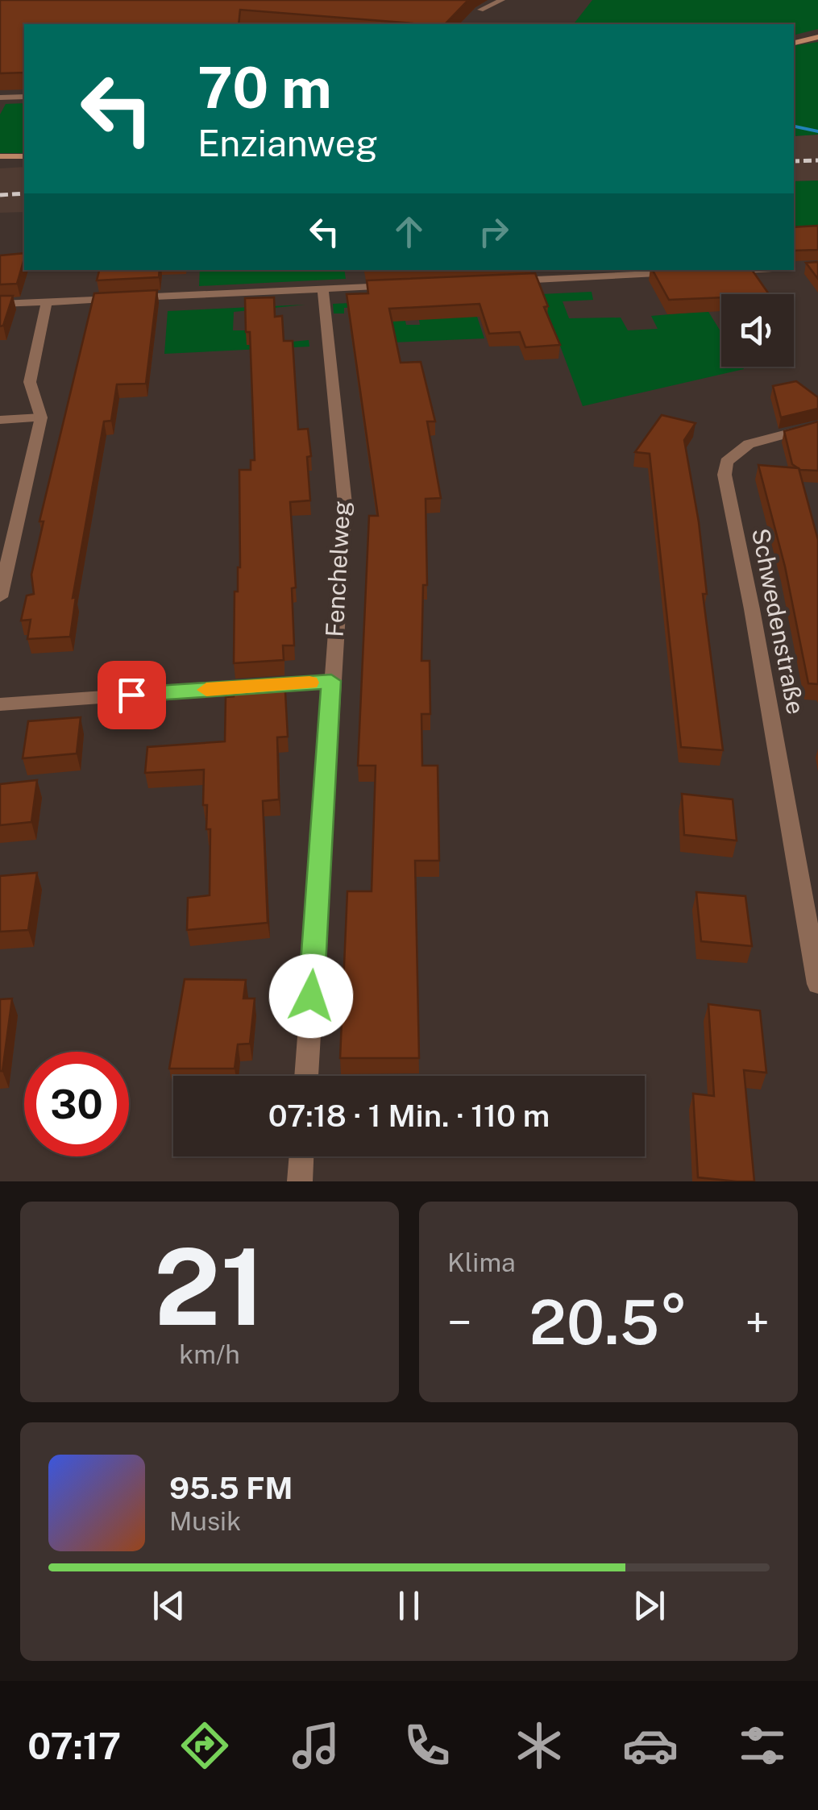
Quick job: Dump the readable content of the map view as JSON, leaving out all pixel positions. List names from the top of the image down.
{
  "streets": {
    "street": ["Fenchelweg", "Schwedenstraße"]
  },
  "page": {
    "turn": ["70 m", "Enzianweg"],
    "limit": "30",
    "trip": "07:18 · 1 Min. · 110 m",
    "tile": [
      ["21", "km/h"],
      "Klima"
    ],
    "heat": ["−", "20.5°", "+"],
    "song": ["95.5 FM", "Musik"],
    "tabs": "07:17"
  }
}
